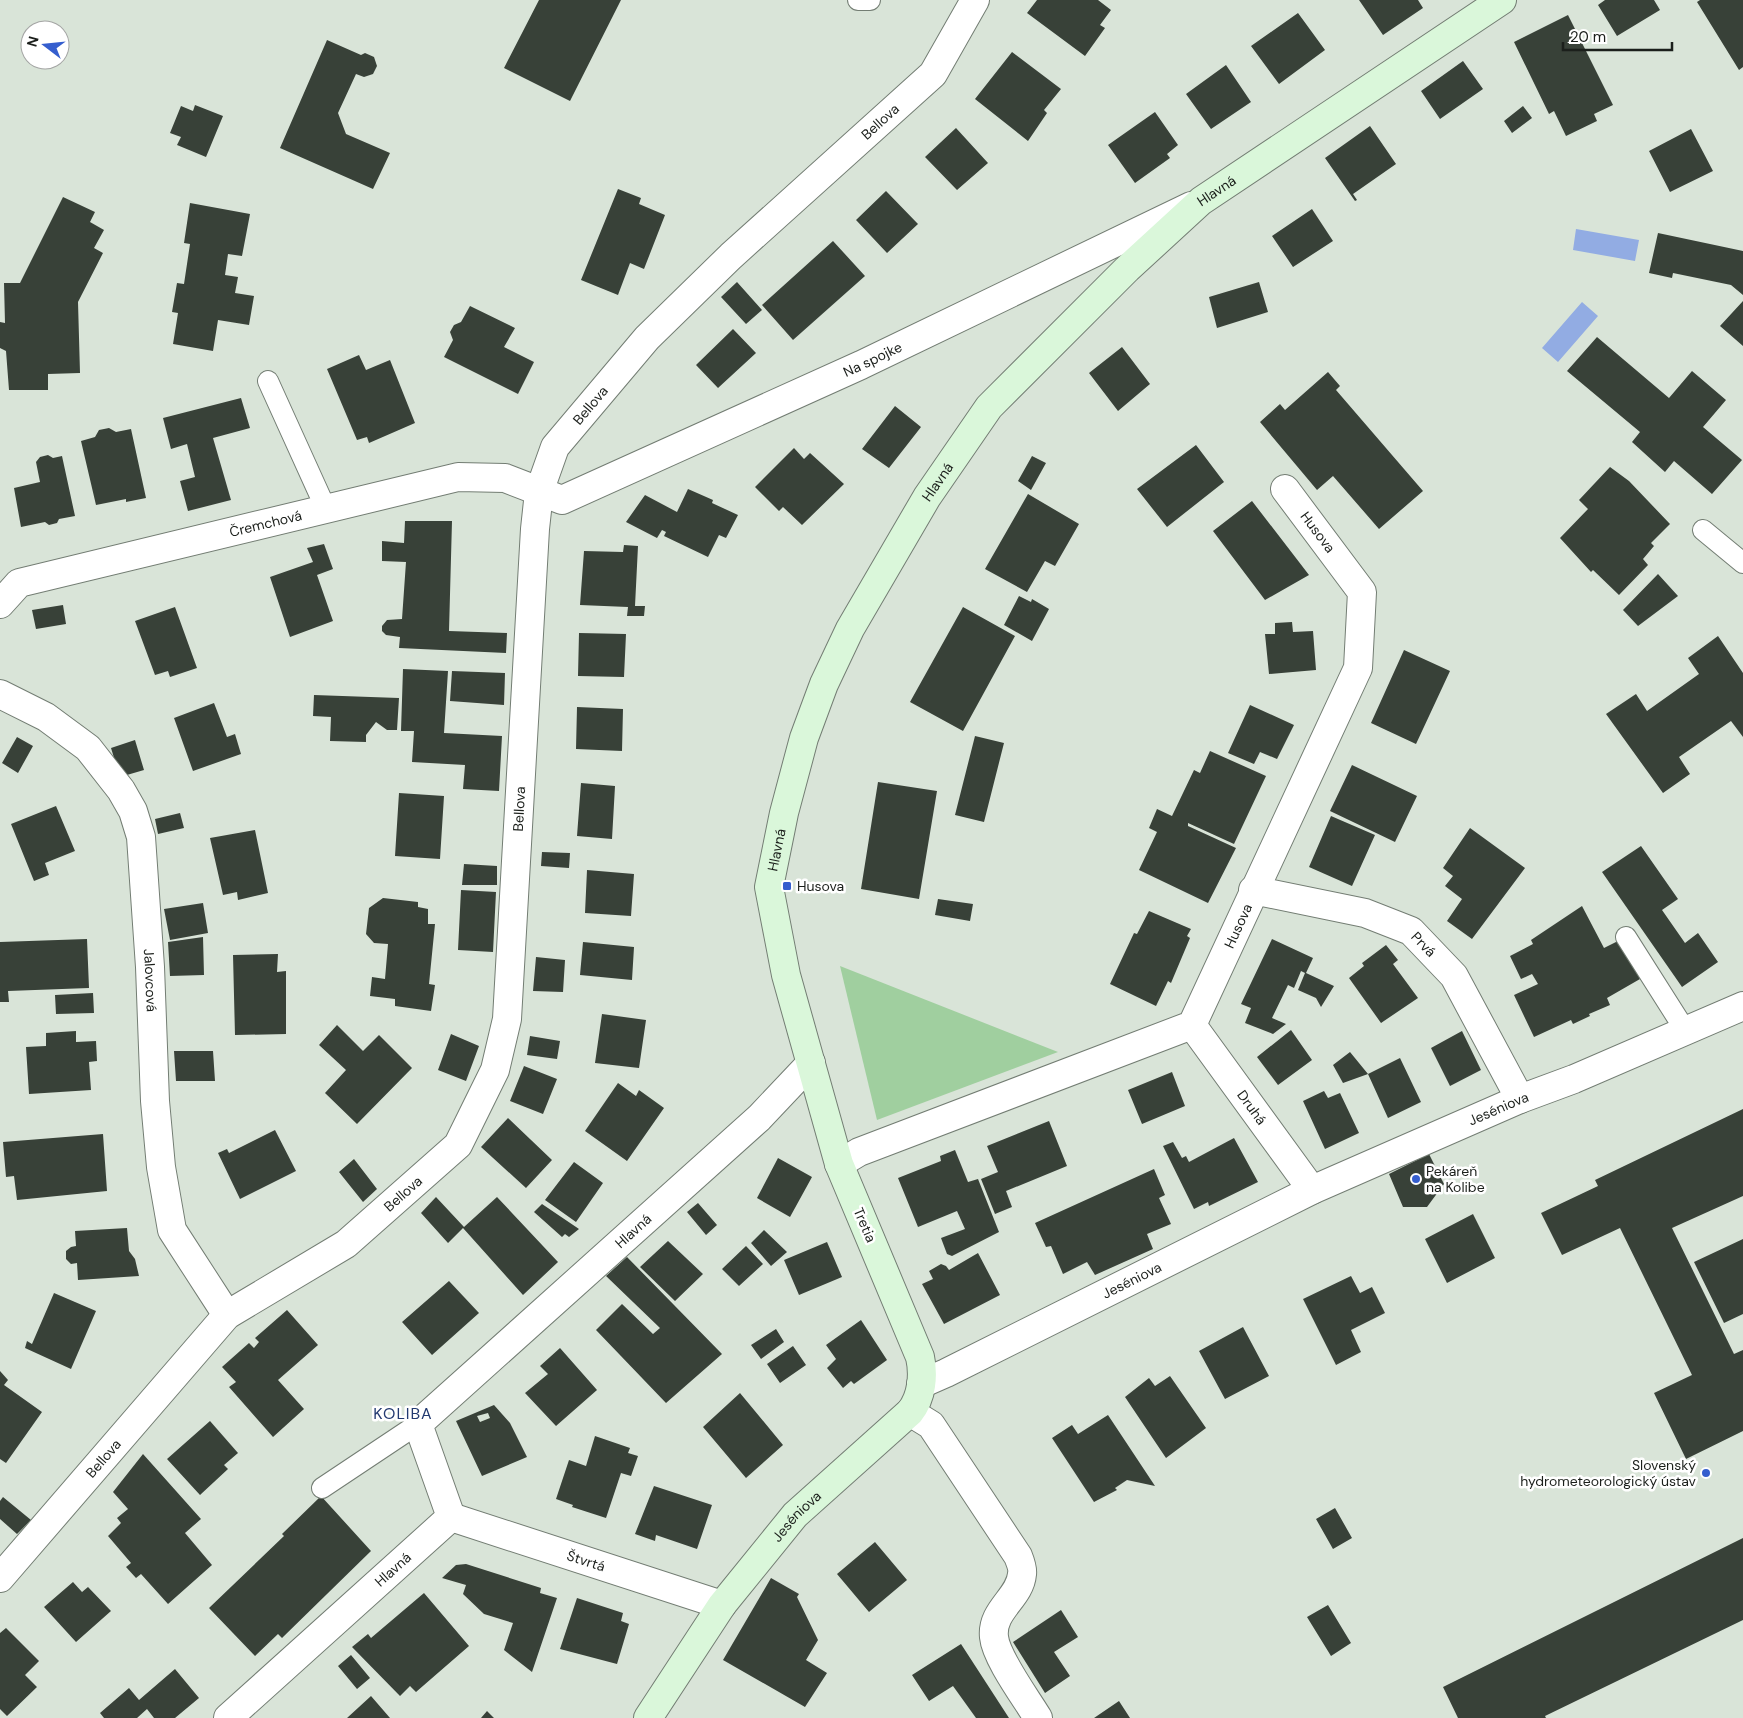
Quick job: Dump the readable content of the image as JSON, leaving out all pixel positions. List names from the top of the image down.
{
  "streets": {
    "street": [
      "Bellova",
      "Hlavná",
      "Na spojke",
      "Čremchová",
      "Husova",
      "Prvá",
      "Jalovcová",
      "Druhá",
      "Jeséniova",
      "Tretia",
      "Štvrtá"
    ]
  },
  "crossings": [
    ["Bellova", "Na spojke"],
    ["Bellova", "Čremchová"],
    ["Bellova", "Jalovcová"],
    ["Hlavná", "Na spojke"],
    ["Hlavná", "Tretia"],
    ["Hlavná", "Štvrtá"],
    ["Na spojke", "Čremchová"],
    ["Husova", "Prvá"],
    ["Husova", "Druhá"],
    ["Prvá", "Jeséniova"],
    ["Druhá", "Jeséniova"],
    ["Jeséniova", "Tretia"],
    ["Jeséniova", "Štvrtá"]
  ],
  "districts": ["KOLIBA"],
  "places": {
    "transit": ["Husova"],
    "other": ["Pekáreň na Kolibe", "Slovenský hydrometeorologický ústav"]
  },
  "scale_bar": "20 m",
  "north": "left"
}
